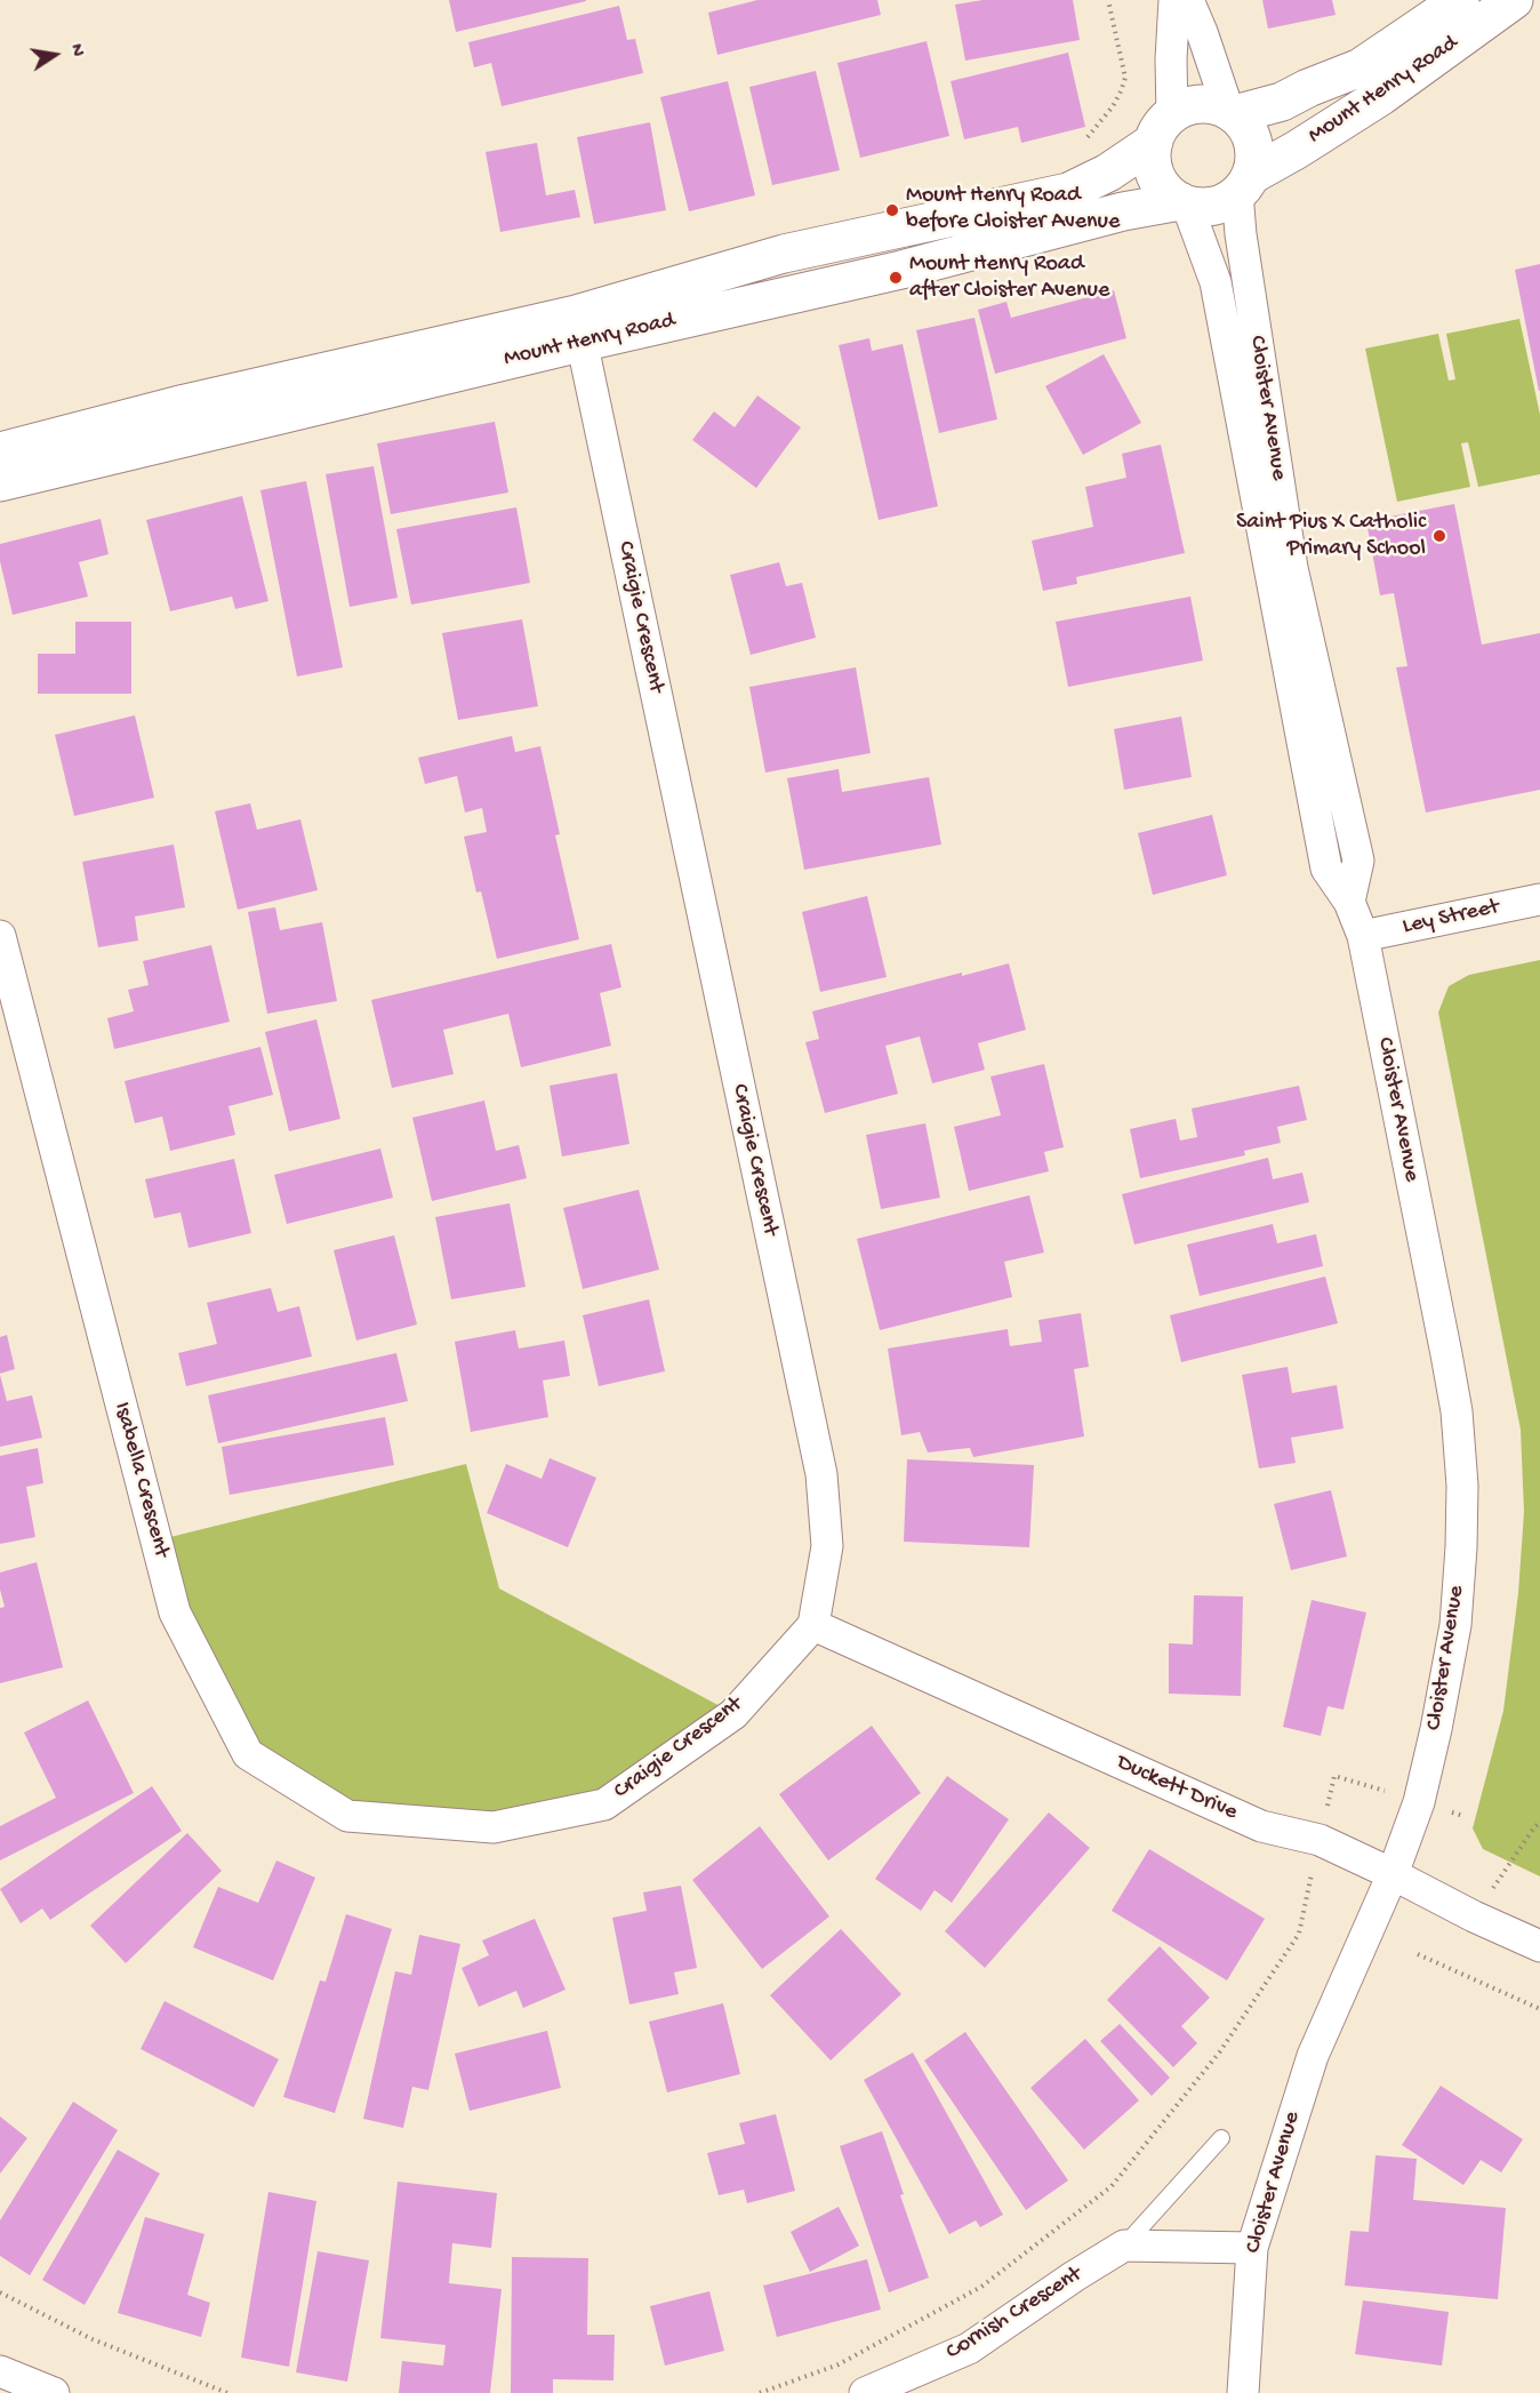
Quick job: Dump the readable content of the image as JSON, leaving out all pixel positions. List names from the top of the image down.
{
  "streets": {
    "street": [
      "Mount Henry Road",
      "Cloister Avenue",
      "Craigie Crescent",
      "Ley Street",
      "Isabella Crescent",
      "Duckett Drive",
      "Cornish Crescent"
    ]
  },
  "crossings": [
    ["Mount Henry Road", "Cloister Avenue"],
    ["Mount Henry Road", "Craigie Crescent"],
    ["Cloister Avenue", "Ley Street"],
    ["Cloister Avenue", "Duckett Drive"],
    ["Craigie Crescent", "Isabella Crescent"],
    ["Craigie Crescent", "Duckett Drive"]
  ],
  "places": ["Mount Henry Road before Cloister Avenue", "Mount Henry Road after Cloister Avenue", "Saint Pius X Catholic Primary School"],
  "north": "right"
}
